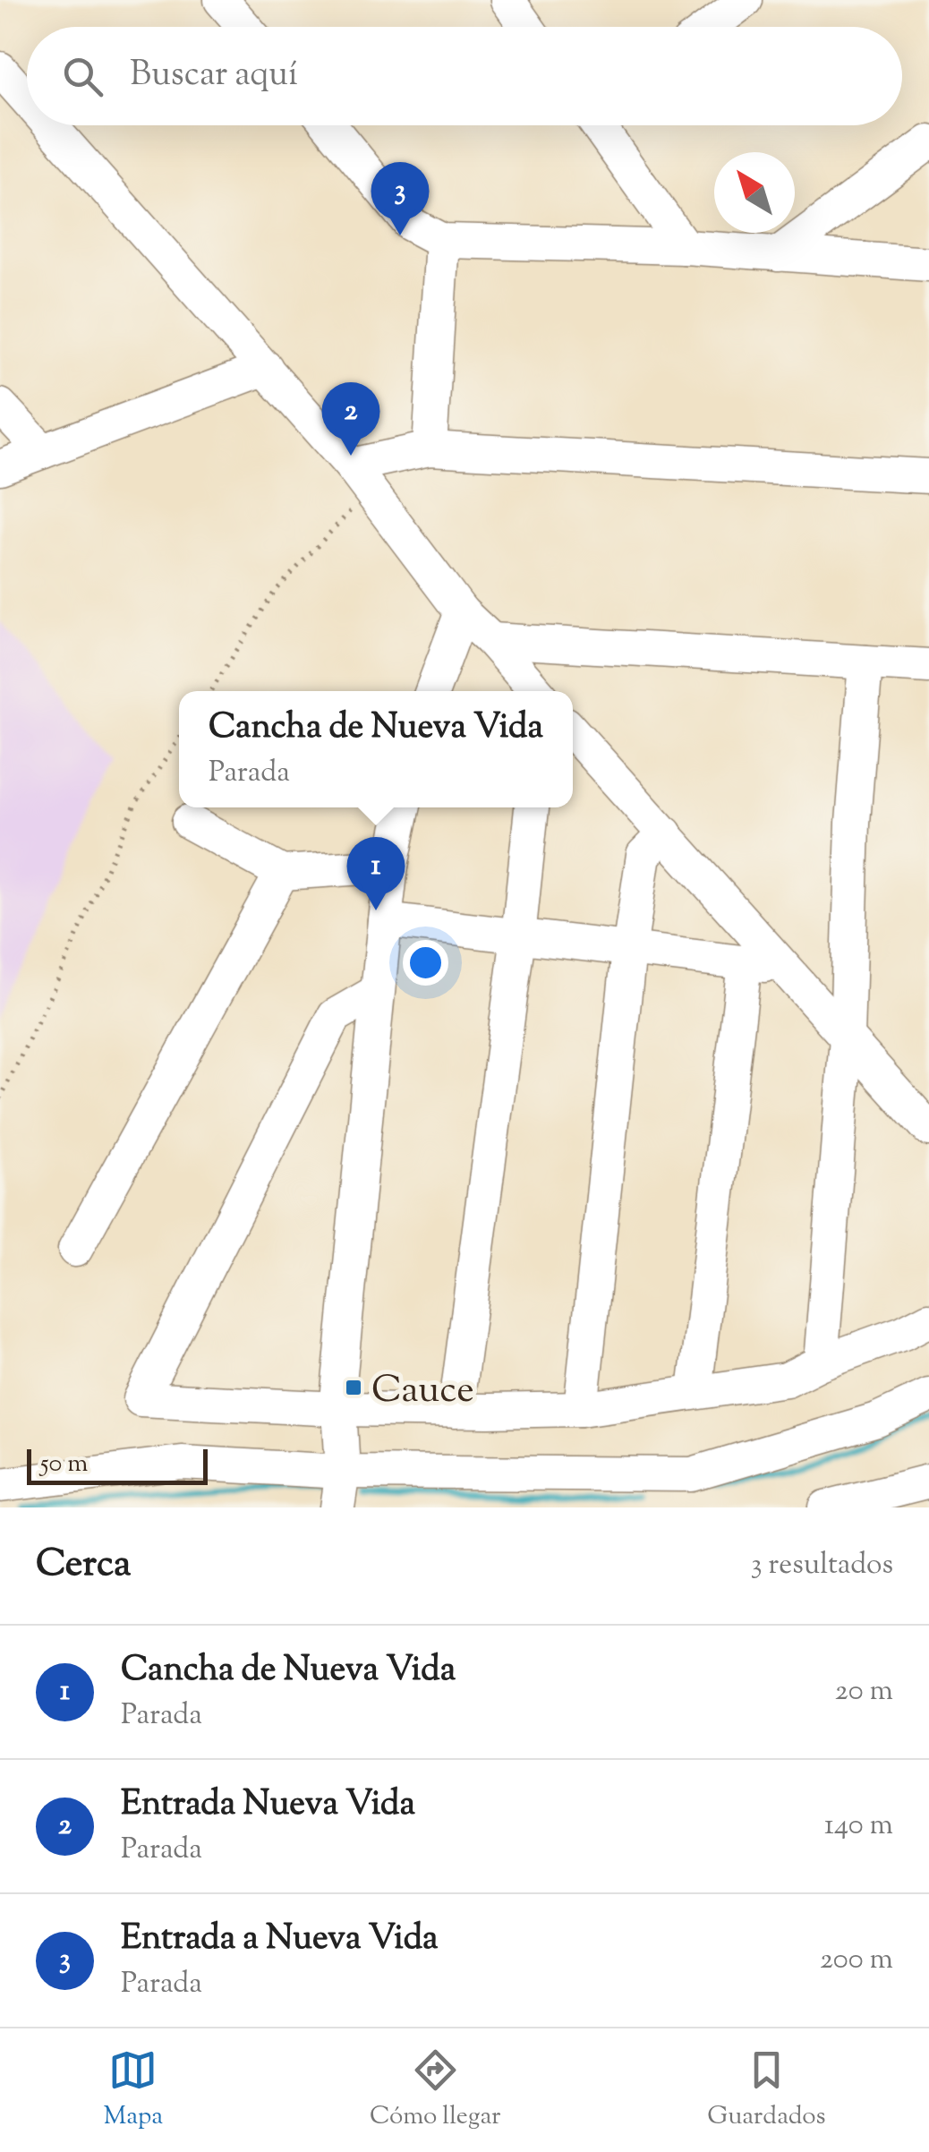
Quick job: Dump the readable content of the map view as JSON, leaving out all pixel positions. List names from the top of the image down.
{
  "places": {
    "transit": ["Cauce"]
  },
  "scale_bar": "50 m",
  "north": "top left",
  "page": {
    "search": "Buscar aquí",
    "pins": ["3", "2", "1"],
    "popup": ["Cancha de Nueva Vida", "Parada"],
    "scale": "50 m",
    "heading": ["Cerca", "3 resultados"],
    "list": [
      {
        "mark": "1",
        "name": "Cancha de Nueva Vida",
        "note": "Parada",
        "value": "20 m"
      },
      {
        "mark": "2",
        "name": "Entrada Nueva Vida",
        "note": "Parada",
        "value": "140 m"
      },
      {
        "mark": "3",
        "name": "Entrada a Nueva Vida",
        "note": "Parada",
        "value": "200 m"
      }
    ],
    "nav": ["Mapa", "Cómo llegar", "Guardados"]
  }
}
